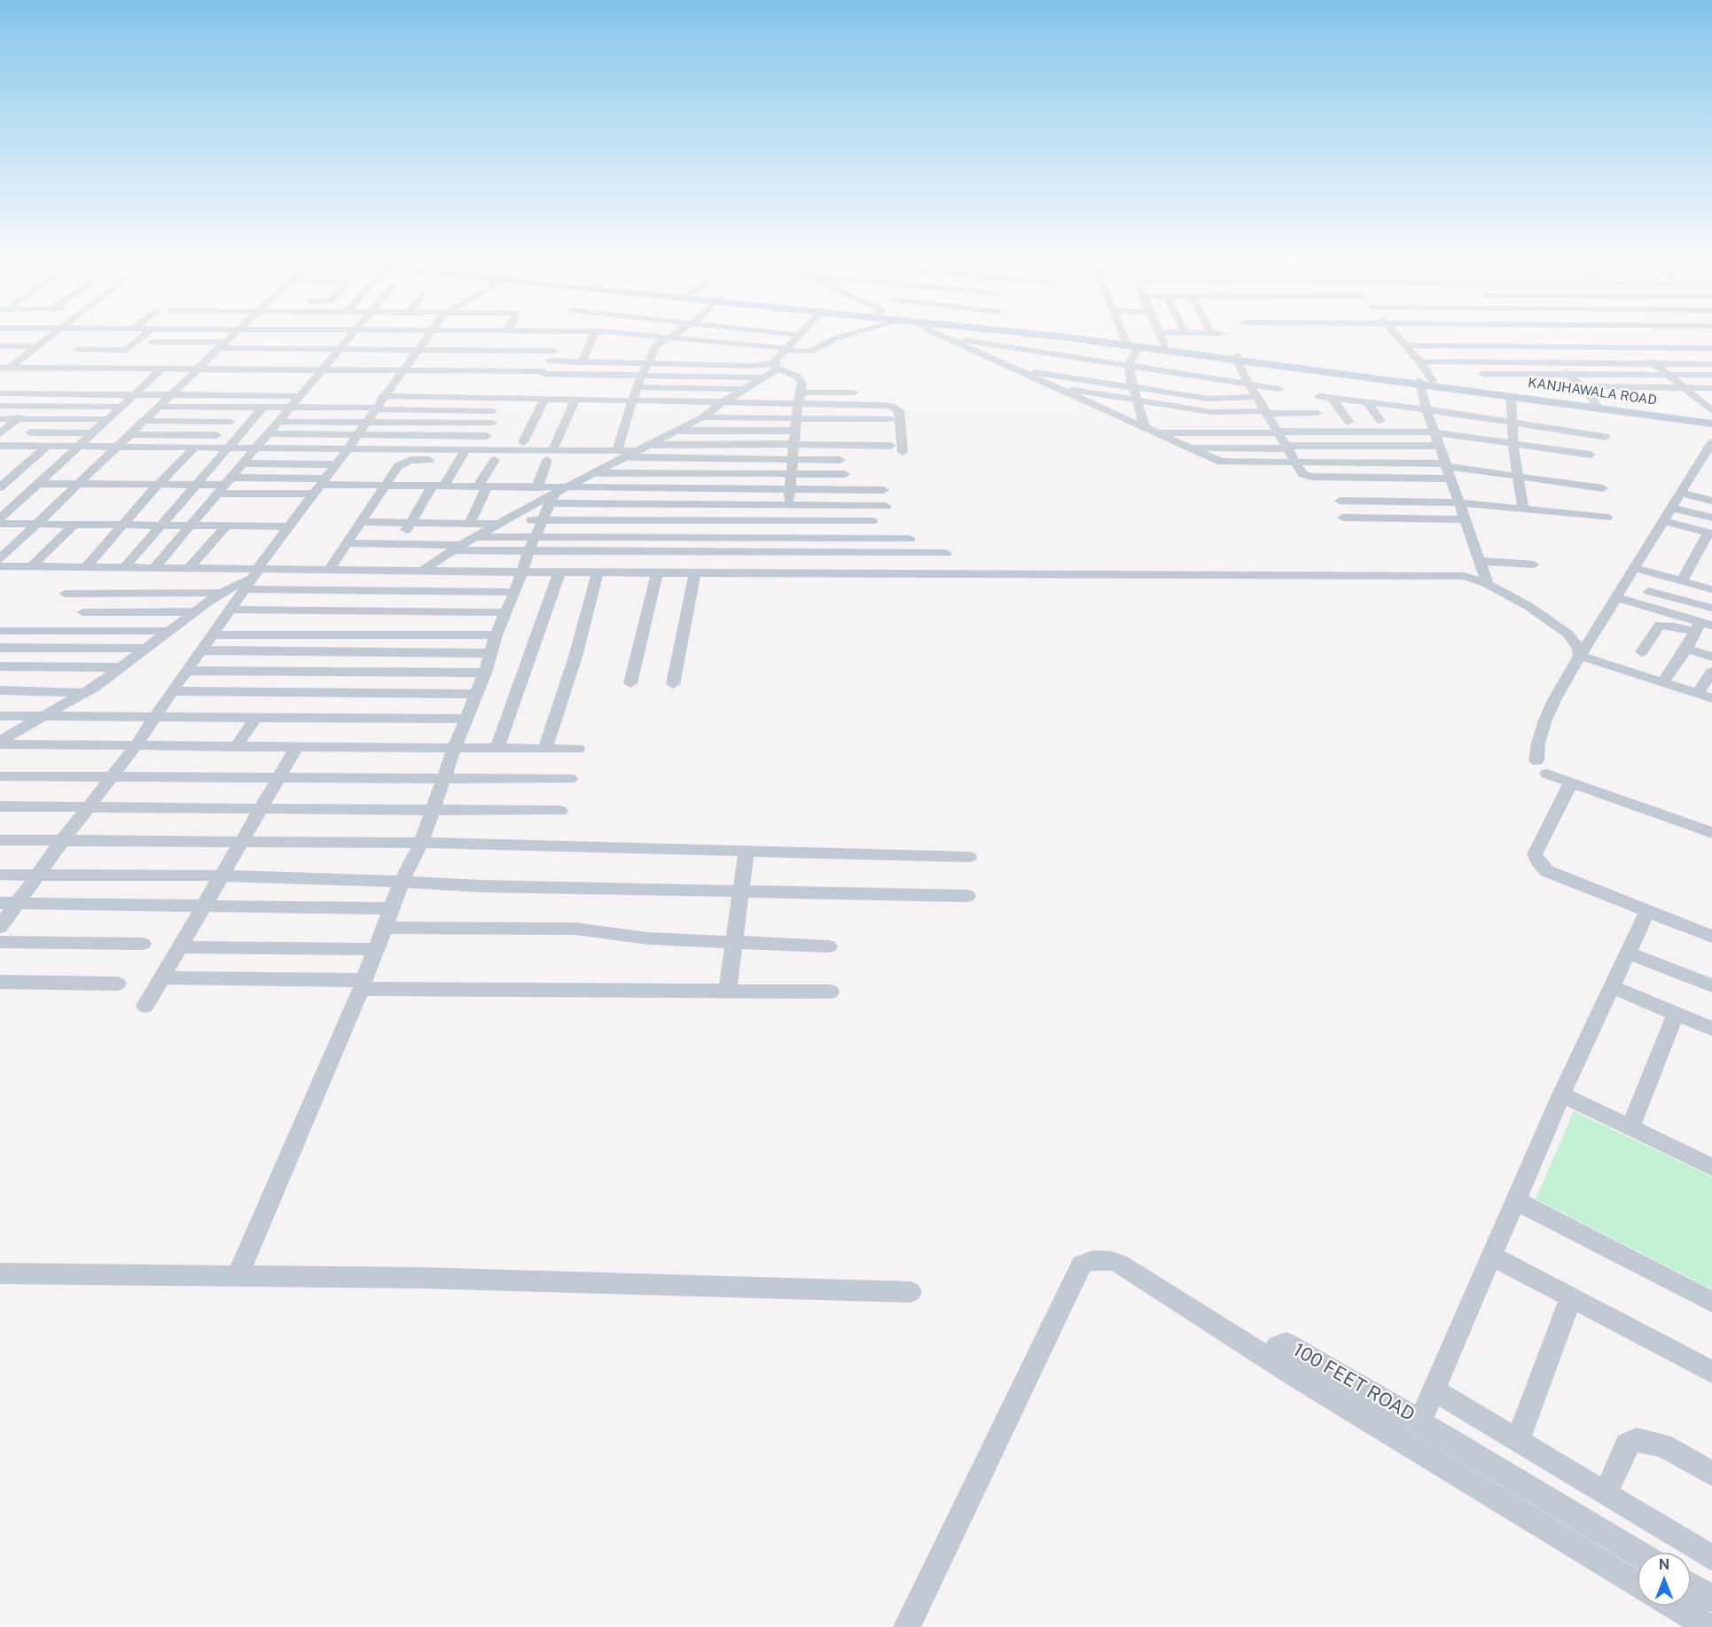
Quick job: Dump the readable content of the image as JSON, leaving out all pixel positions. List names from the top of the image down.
{
  "streets": {
    "main road": ["KANJHAWALA ROAD"],
    "street": ["100 FEET ROAD"]
  },
  "north": "top"
}
